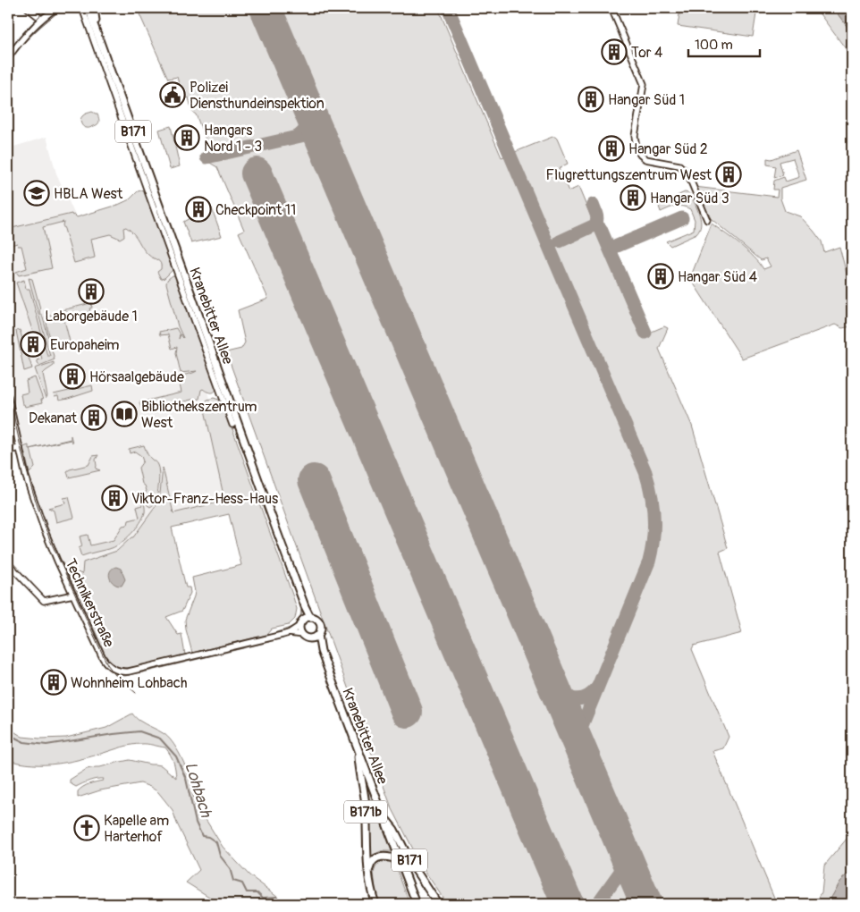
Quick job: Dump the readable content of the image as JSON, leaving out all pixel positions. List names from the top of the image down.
{
  "streets": {
    "main road": ["B171", "Kranebitter Allee", "B171b"],
    "street": ["Technikerstraße"]
  },
  "crossings": [
    ["B171", "Kranebitter Allee"],
    ["B171", "Technikerstraße"],
    ["Kranebitter Allee", "Technikerstraße"],
    ["Kranebitter Allee", "B171b"]
  ],
  "water": ["Lohbach"],
  "places": {
    "building": [
      "Tor 4",
      "Hangar Süd 1",
      "Hangars Nord 1 - 3",
      "Hangar Süd 2",
      "Flugrettungszentrum West",
      "Hangar Süd 3",
      "Checkpoint 11",
      "Hangar Süd 4",
      "Laborgebäude 1",
      "Europaheim",
      "Hörsaalgebäude",
      "Dekanat",
      "Viktor-Franz-Hess-Haus",
      "Wohnheim Lohbach"
    ],
    "public building": ["Polizei Diensthundeinspektion"],
    "school or university": ["HBLA West"],
    "library": ["Bibliothekszentrum West"],
    "church": ["Kapelle am Harterhof"]
  },
  "scale_bar": "100 m"
}
